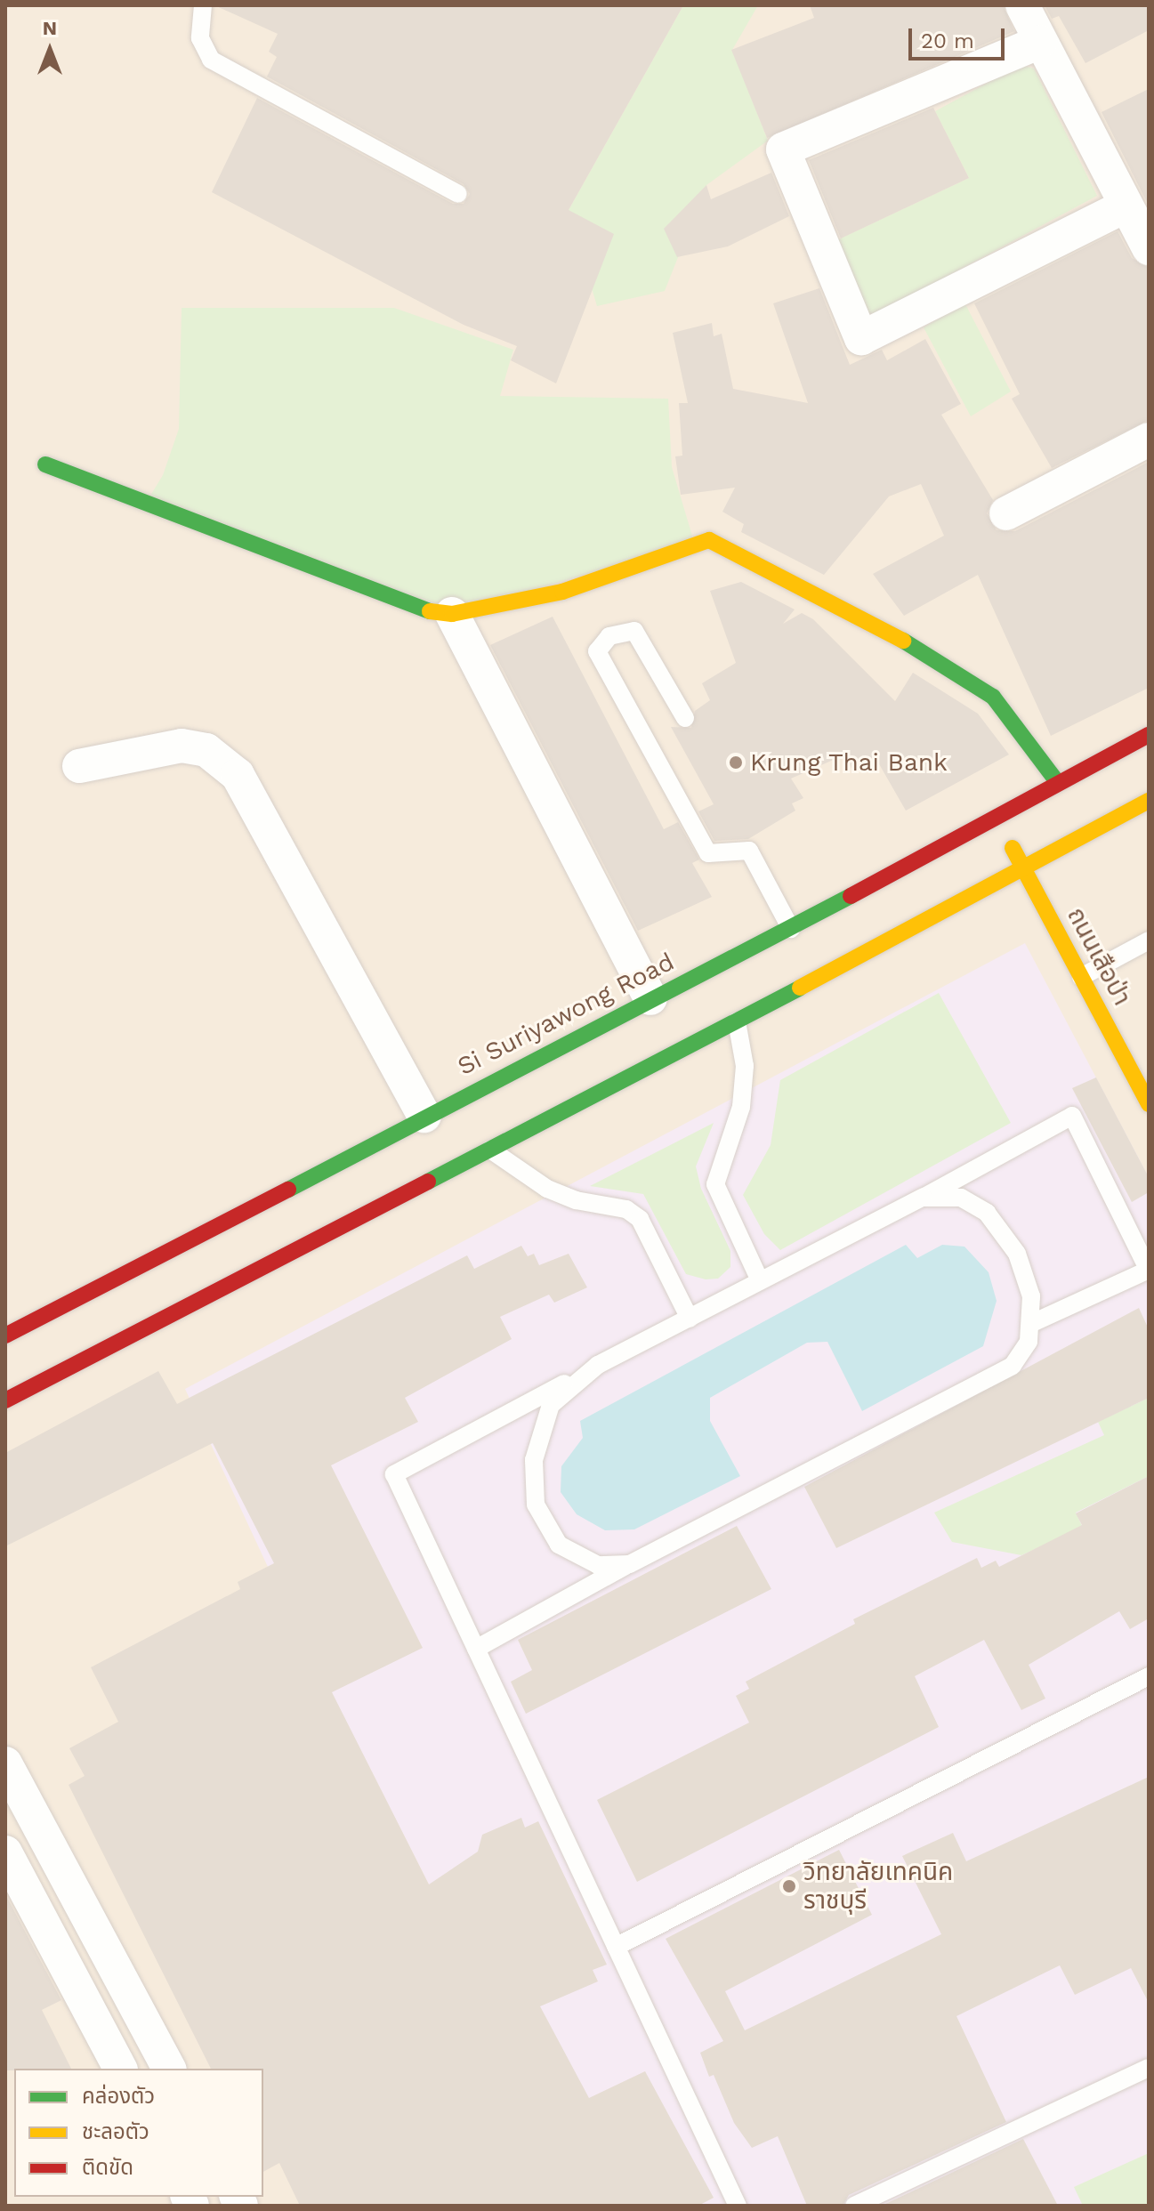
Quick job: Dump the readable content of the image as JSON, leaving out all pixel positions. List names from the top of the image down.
{
  "streets": {
    "main road": ["ถนนเสือป่า", "Si Suriyawong Road"]
  },
  "crossings": [
    ["ถนนเสือป่า", "Si Suriyawong Road"]
  ],
  "places": ["Krung Thai Bank", "วิทยาลัยเทคนิค ราชบุรี"],
  "legend": ["คล่องตัว", "ชะลอตัว", "ติดขัด"],
  "scale_bar": "20 m",
  "north": "top"
}
